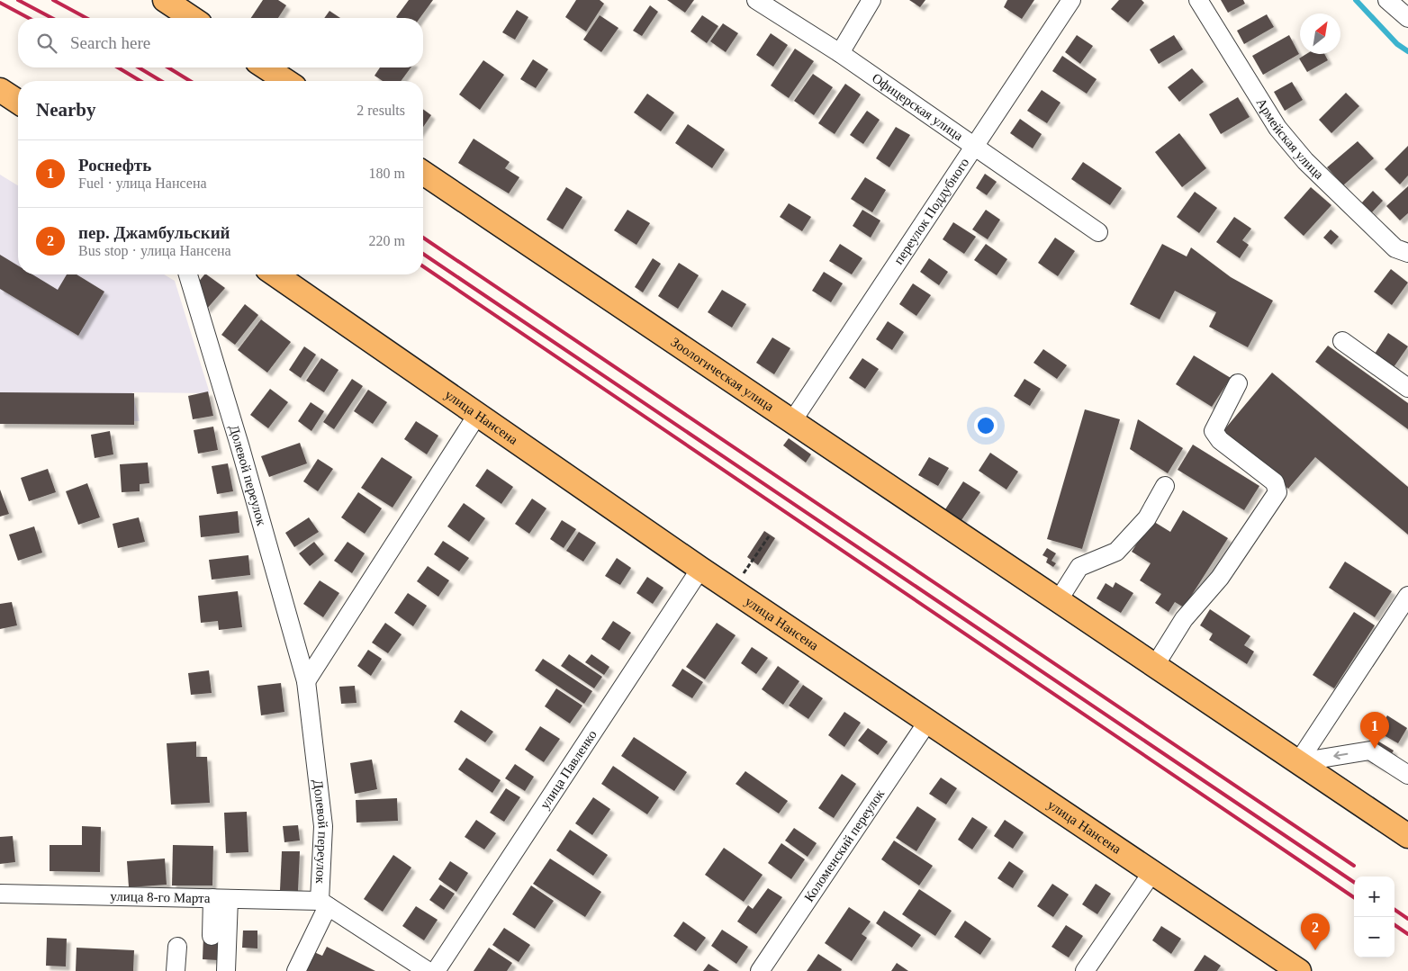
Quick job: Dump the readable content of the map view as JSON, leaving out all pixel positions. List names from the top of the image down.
{
  "streets": {
    "main road": ["Зоологическая улица", "улица Нансена"],
    "street": [
      "Офицерская улица",
      "Армейская улица",
      "переулок Поддубного",
      "Долевой переулок",
      "улица Павленко",
      "Коломенский переулок",
      "улица 8-го Марта"
    ]
  },
  "crossings": [
    ["Офицерская улица", "переулок Поддубного"],
    ["переулок Поддубного", "Зоологическая улица"],
    ["улица Нансена", "улица Павленко"],
    ["улица Нансена", "Коломенский переулок"],
    ["Долевой переулок", "улица 8-го Марта"]
  ],
  "north": "top right",
  "page": {
    "search": "Search here",
    "heading": ["Nearby", "2 results"],
    "list": [
      {
        "mark": "1",
        "name": "Роснефть",
        "note": "Fuel · улица Нансена",
        "value": "180 m"
      },
      {
        "mark": "2",
        "name": "пер. Джамбульский",
        "note": "Bus stop · улица Нансена",
        "value": "220 m"
      }
    ],
    "pins": ["1", "2"],
    "map_buttons": ["+", "−"]
  }
}
